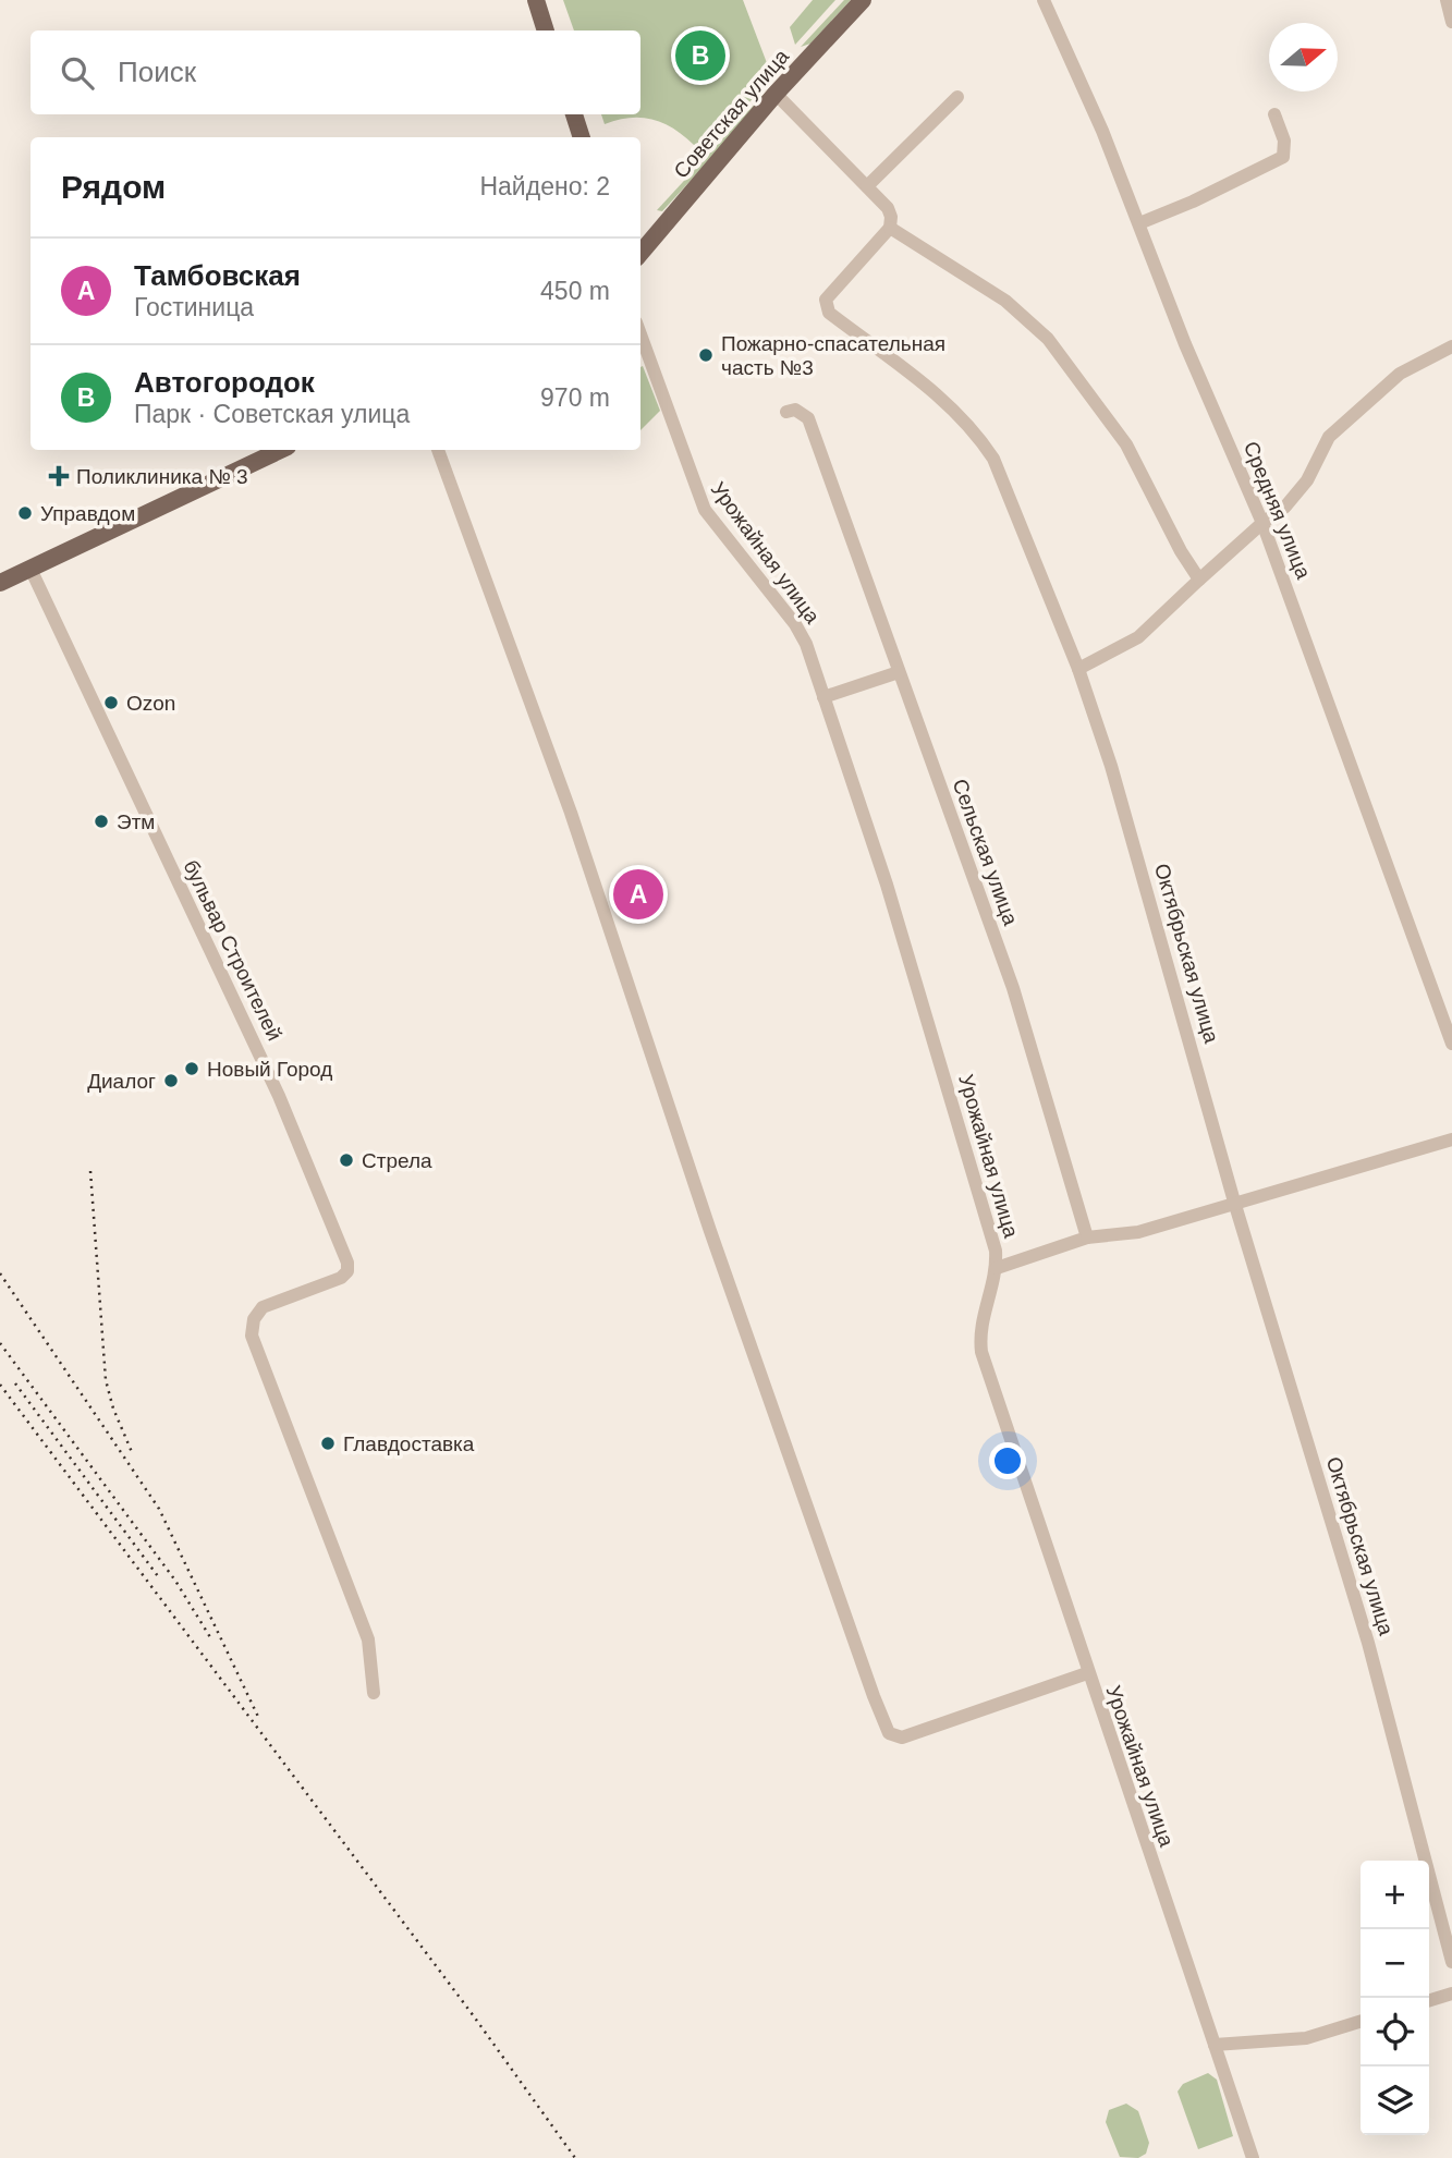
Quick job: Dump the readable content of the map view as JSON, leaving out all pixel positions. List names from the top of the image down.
{
  "streets": {
    "main road": ["Советская улица"],
    "street": [
      "Средняя улица",
      "Урожайная улица",
      "Сельская улица",
      "бульвар Строителей",
      "Октябрьская улица"
    ]
  },
  "places": {
    "other": [
      "Пожарно-спасательная часть №3",
      "Управдом",
      "Ozon",
      "Этм",
      "Новый Город",
      "Диалог",
      "Стрела",
      "Главдоставка"
    ],
    "health": ["Поликлиника № 3"]
  },
  "north": "right",
  "page": {
    "pins": ["B", "A"],
    "search": "Поиск",
    "heading": ["Рядом", "Найдено: 2"],
    "list": [
      {
        "mark": "A",
        "name": "Тамбовская",
        "note": "Гостиница",
        "value": "450 m"
      },
      {
        "mark": "B",
        "name": "Автогородок",
        "note": "Парк · Советская улица",
        "value": "970 m"
      }
    ],
    "map_buttons": ["+", "−"]
  }
}
